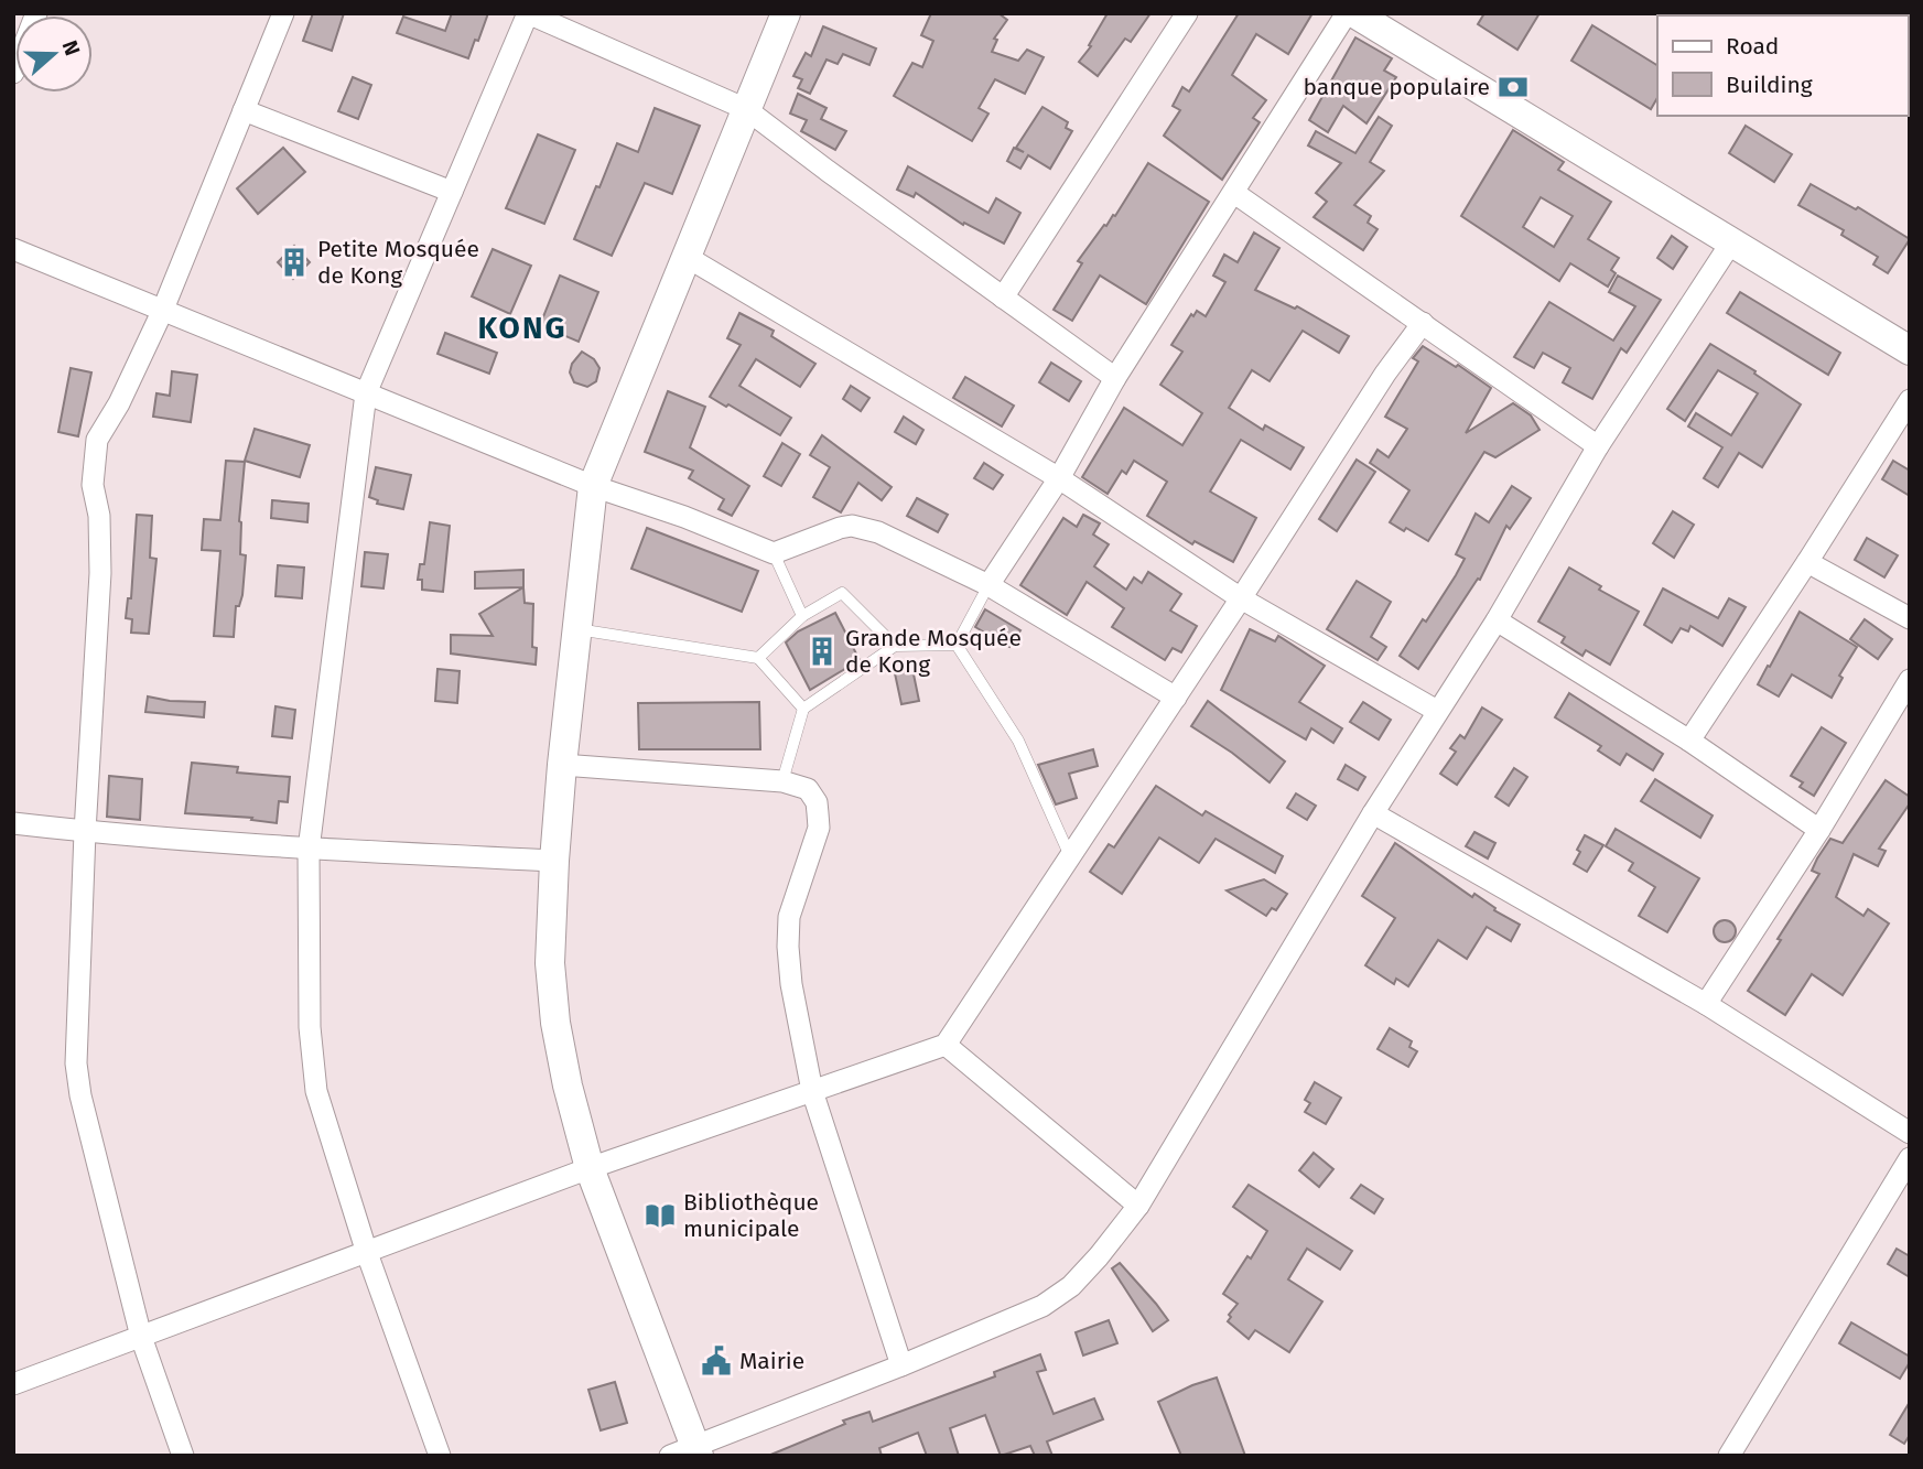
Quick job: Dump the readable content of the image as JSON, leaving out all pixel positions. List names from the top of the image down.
{
  "districts": ["KONG"],
  "places": {
    "bank": ["banque populaire"],
    "building": ["Petite Mosquée de Kong", "Grande Mosquée de Kong"],
    "library": ["Bibliothèque municipale"],
    "public building": ["Mairie"]
  },
  "legend": ["Road", "Building"],
  "north": "right"
}
